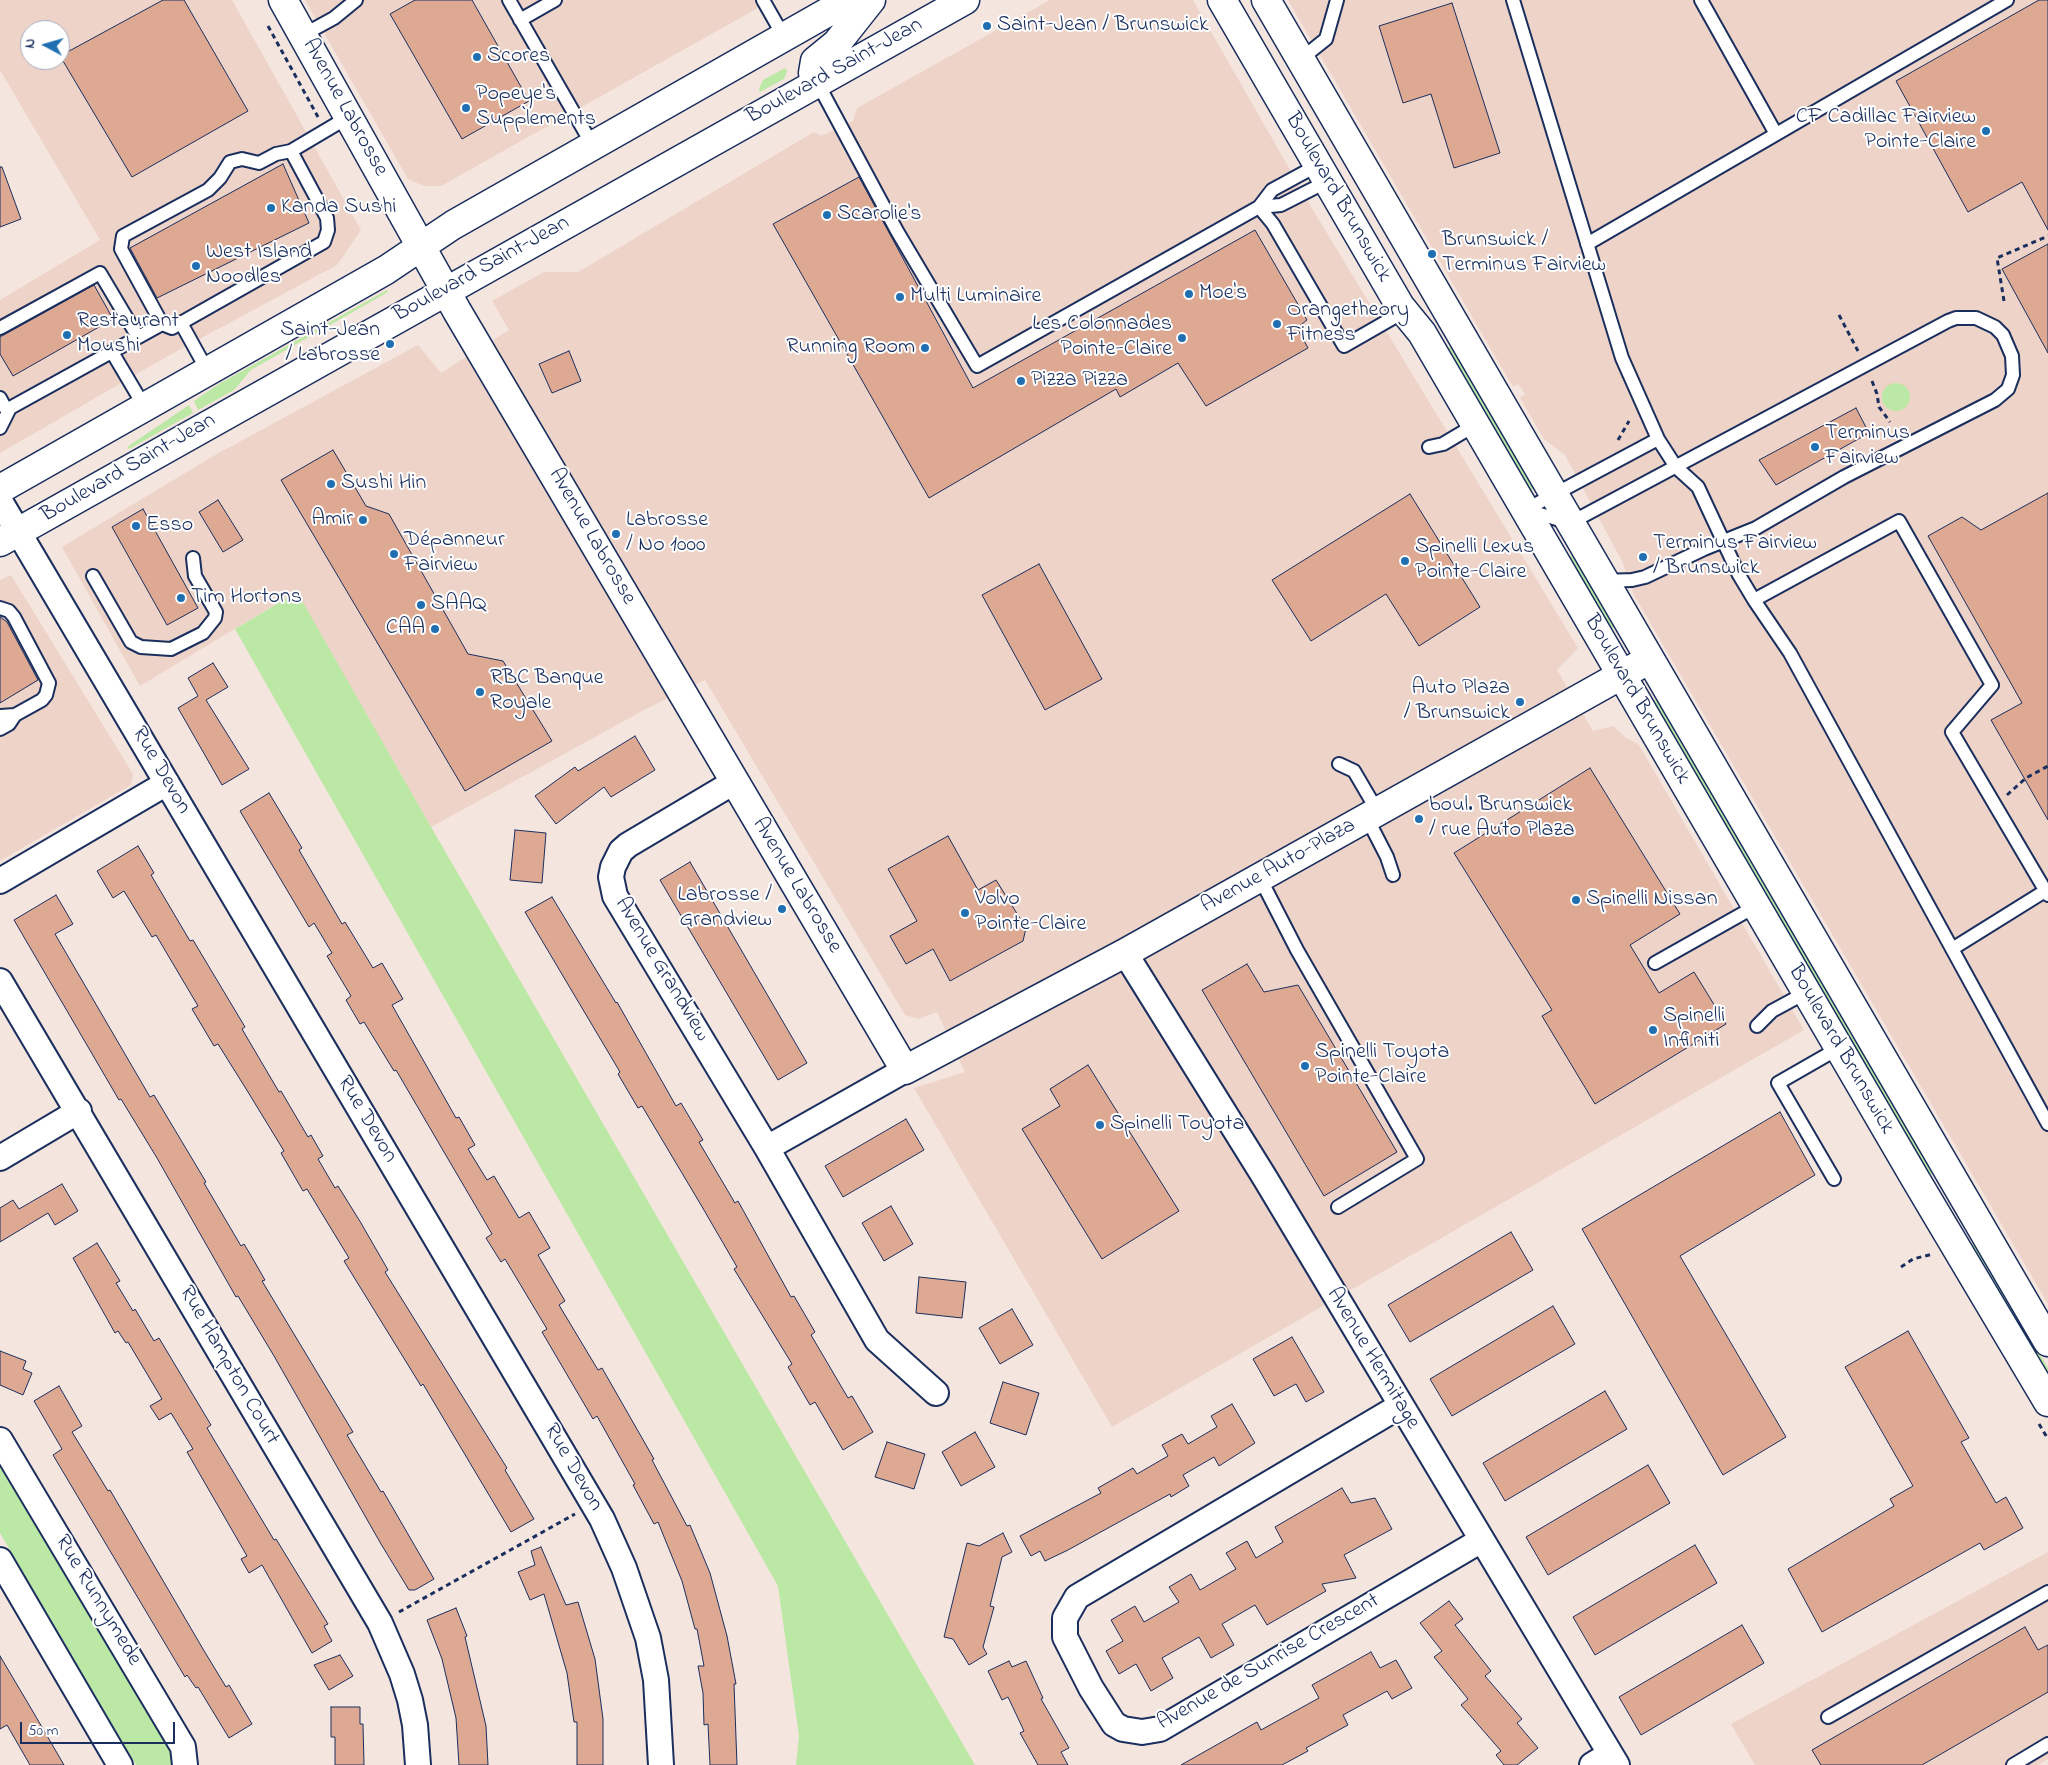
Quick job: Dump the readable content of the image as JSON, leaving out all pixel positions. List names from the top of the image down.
{
  "streets": {
    "street": [
      "Boulevard Saint-Jean",
      "Avenue Labrosse",
      "Boulevard Brunswick",
      "Rue Devon",
      "Avenue Auto-Plaza",
      "Avenue Grandview",
      "Avenue Hermitage",
      "Rue Hampton Court",
      "Rue Runnymede",
      "Avenue de Sunrise Crescent"
    ]
  },
  "crossings": [
    ["Boulevard Saint-Jean", "Avenue Labrosse"],
    ["Boulevard Saint-Jean", "Rue Devon"],
    ["Avenue Labrosse", "Avenue Auto-Plaza"],
    ["Avenue Labrosse", "Avenue Grandview"],
    ["Boulevard Brunswick", "Avenue Auto-Plaza"],
    ["Avenue Auto-Plaza", "Avenue Hermitage"],
    ["Avenue Hermitage", "Avenue de Sunrise Crescent"]
  ],
  "places": [
    "Saint-Jean / Brunswick",
    "Scores",
    "Popeye's Supplements",
    "CF Cadillac Fairview Pointe-Claire",
    "Kanda Sushi",
    "Scarolie's",
    "Brunswick / Terminus Fairview",
    "West Island Noodles",
    "Moe's",
    "Multi Luminaire",
    "Orangetheory Fitness",
    "Restaurant Moushi",
    "Les Colonnades Pointe-Claire",
    "Saint-Jean / Labrosse",
    "Running Room",
    "Pizza Pizza",
    "Terminus Fairview",
    "Sushi Hin",
    "Amir",
    "Esso",
    "Labrosse / No 1000",
    "Dépanneur Fairview",
    "Terminus Fairview / Brunswick",
    "Spinelli Lexus Pointe-Claire",
    "Tim Hortons",
    "SAAQ",
    "CAA",
    "RBC Banque Royale",
    "Auto Plaza / Brunswick",
    "boul. Brunswick / rue Auto Plaza",
    "Spinelli Nissan",
    "Labrosse / Grandview",
    "Volvo Pointe-Claire",
    "Spinelli Infiniti",
    "Spinelli Toyota Pointe-Claire",
    "Spinelli Toyota"
  ],
  "scale_bar": "50 m",
  "north": "left"
}
